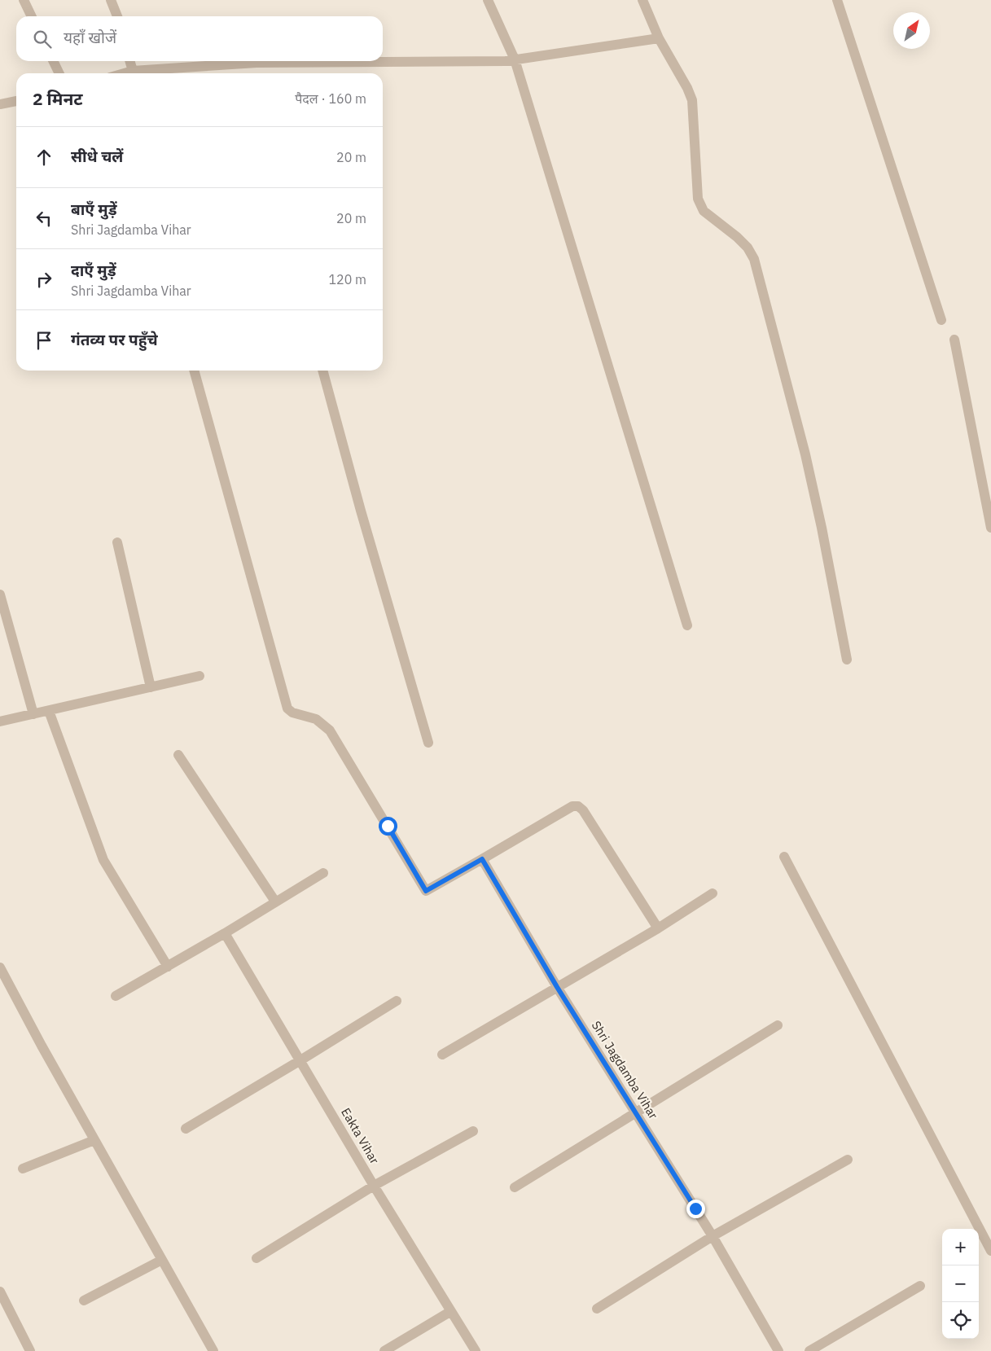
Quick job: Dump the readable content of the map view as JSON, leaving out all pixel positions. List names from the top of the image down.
{
  "streets": {
    "street": ["Shri Jagdamba Vihar", "Eakta Vihar"]
  },
  "north": "top right",
  "page": {
    "search": "यहाँ खोजें",
    "heading": ["2 मिनट", "पैदल · 160 m"],
    "list": [
      ["सीधे चलें", "20 m"],
      ["बाएँ मुड़ें", "Shri Jagdamba Vihar", "20 m"],
      ["दाएँ मुड़ें", "Shri Jagdamba Vihar", "120 m"],
      "गंतव्य पर पहुँचे"
    ],
    "map_buttons": ["+", "−"]
  }
}
